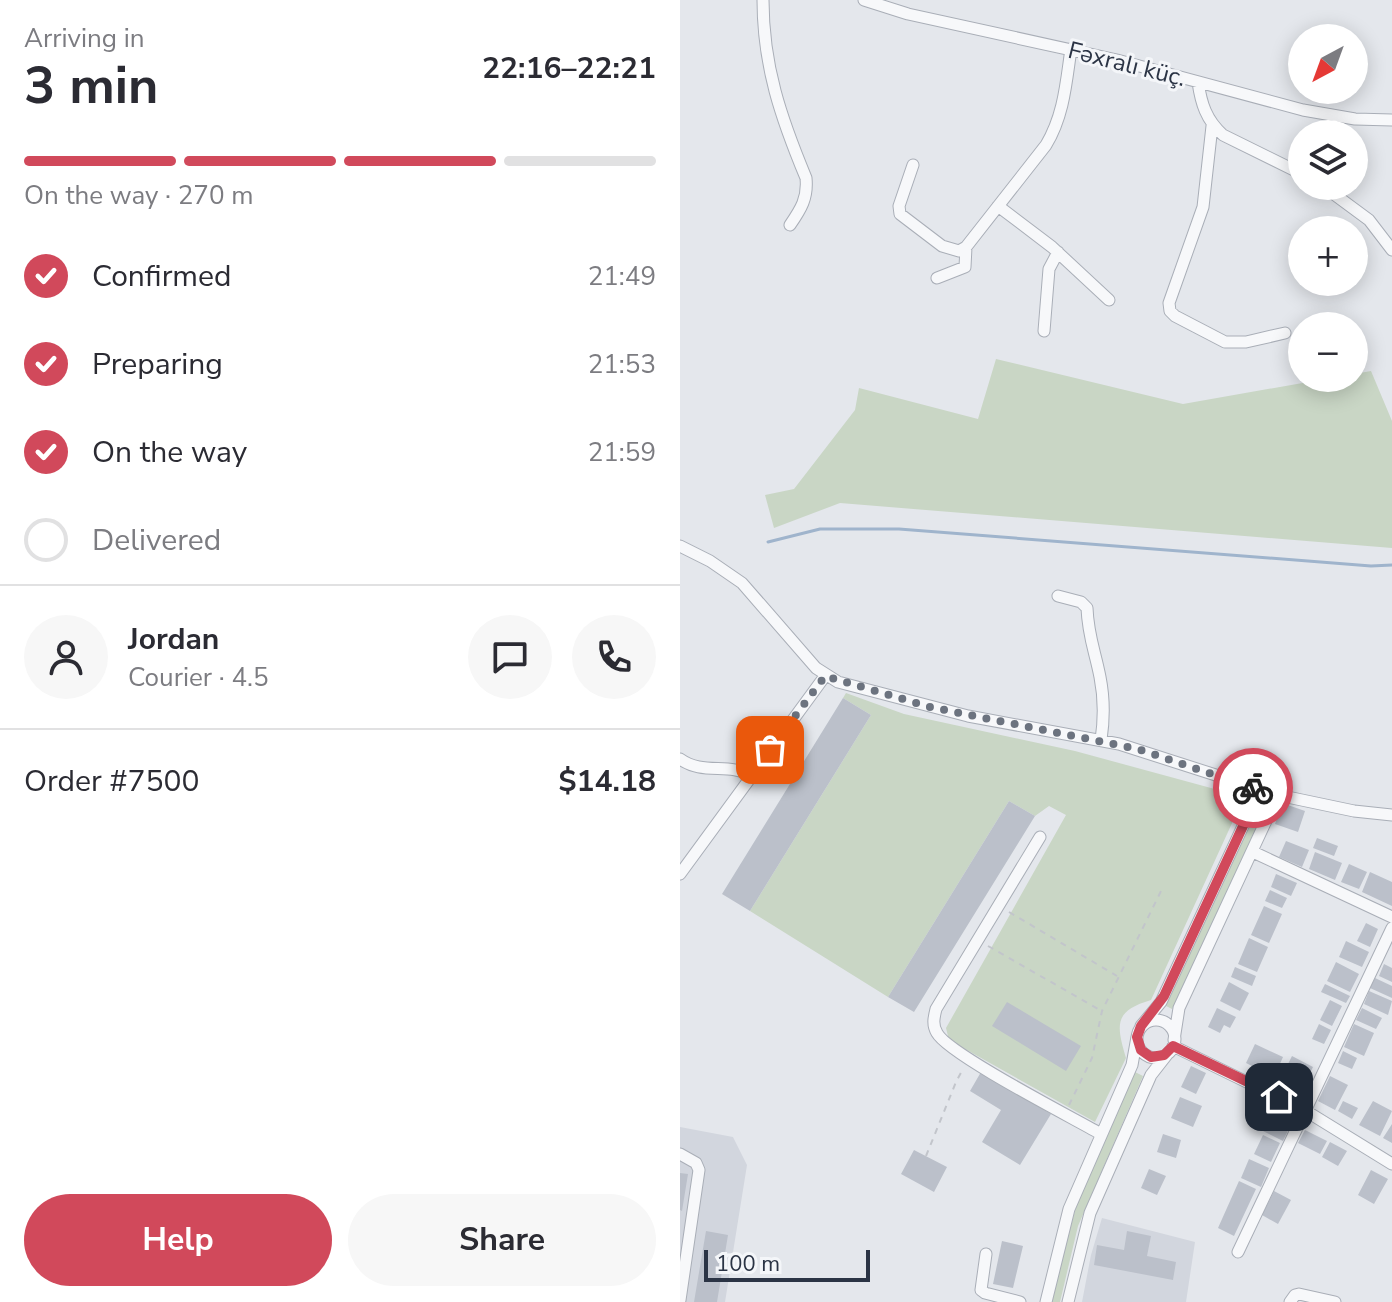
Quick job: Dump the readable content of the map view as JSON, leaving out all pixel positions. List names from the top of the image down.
{
  "streets": {
    "street": ["Fəxralı küç."]
  },
  "scale_bar": "100 m",
  "north": "bottom left",
  "page": {
    "heading": ["3 min", "Arriving in", "22:16–22:21"],
    "panel": [
      "Jordan",
      "Courier · 4.5",
      "Order #7500",
      "$14.18"
    ],
    "map_buttons": ["+", "−"],
    "bar": "On the way · 270 m",
    "list": [
      ["Confirmed", "21:49"],
      ["Preparing", "21:53"],
      ["On the way", "21:59"],
      "Delivered"
    ],
    "buttons": ["Help", "Share"],
    "scale": "100 m"
  }
}
